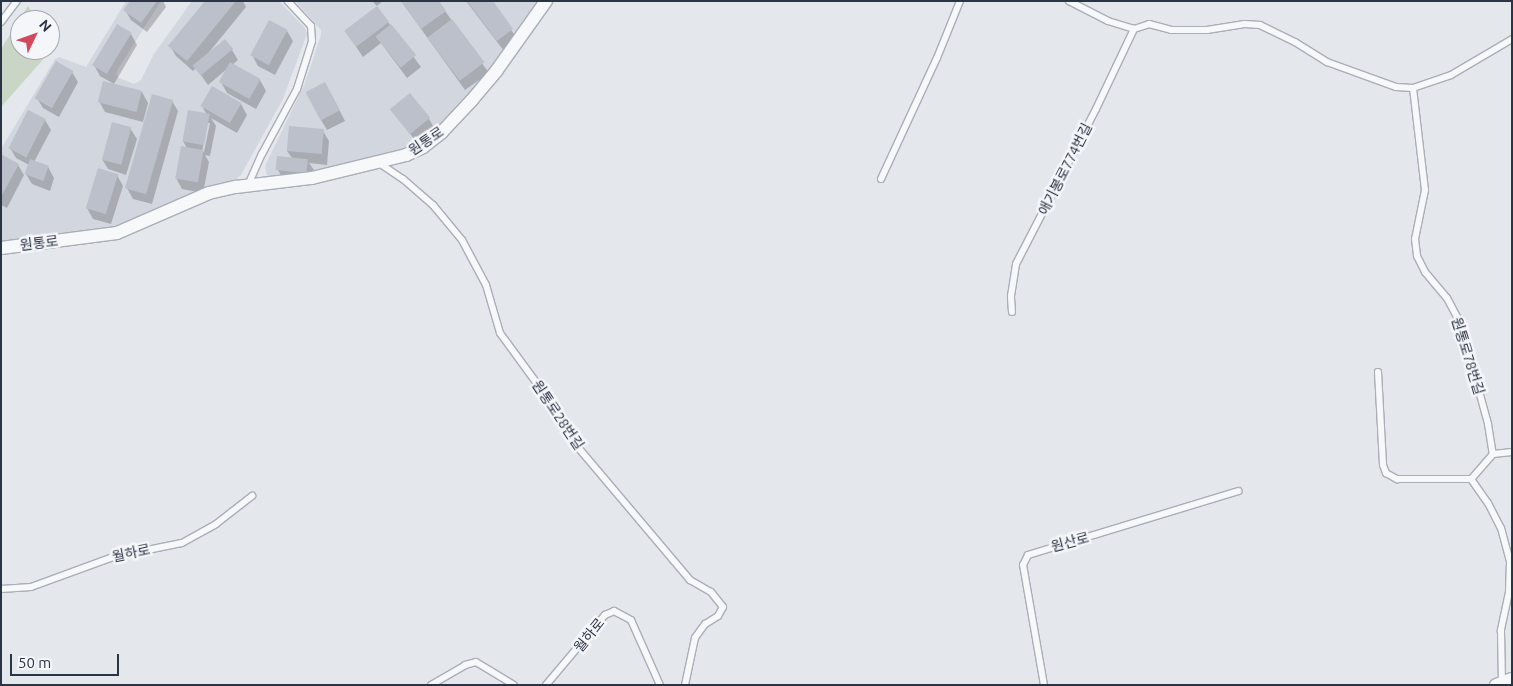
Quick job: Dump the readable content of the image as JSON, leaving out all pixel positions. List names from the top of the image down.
{
  "streets": {
    "street": ["원통로"],
    "lane": [
      "애기봉로774번길",
      "원통로78번길",
      "원통로28번길",
      "원산로",
      "월하로"
    ]
  },
  "crossings": [
    ["원통로", "원통로28번길"]
  ],
  "scale_bar": "50 m",
  "north": "top right"
}
